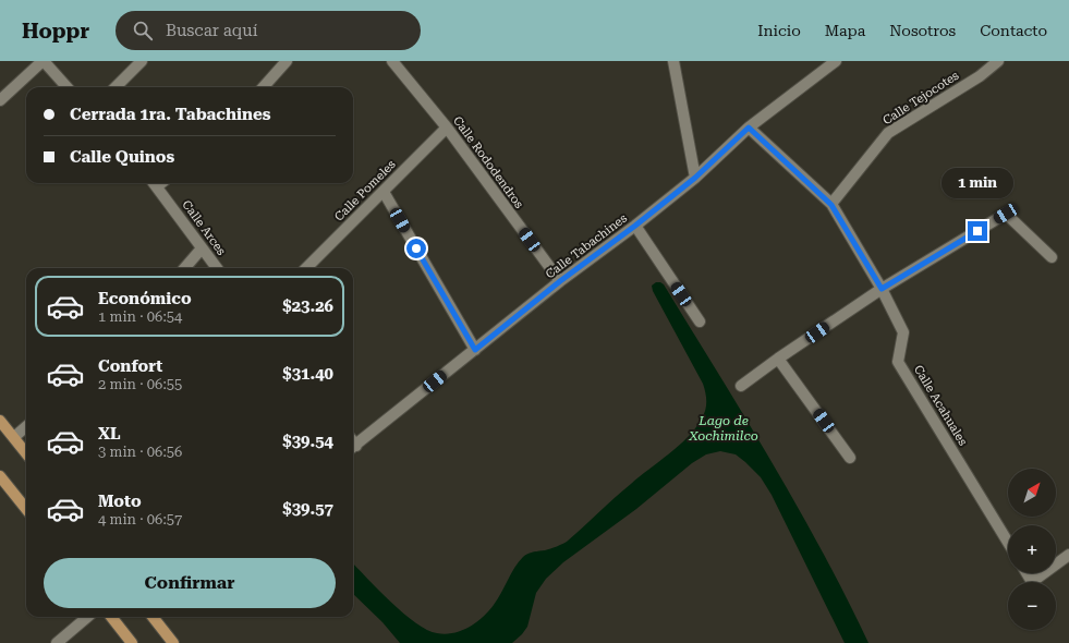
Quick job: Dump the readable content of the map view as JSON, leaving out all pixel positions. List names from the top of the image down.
{
  "streets": {
    "street": [
      "Calle Tejocotes",
      "Calle Rododendros",
      "Calle Pomeles",
      "Calle Arces",
      "Calle Tabachines",
      "Calle Acahuales"
    ]
  },
  "crossings": [
    ["Calle Tejocotes", "Calle Acahuales"],
    ["Calle Rododendros", "Calle Pomeles"],
    ["Calle Rododendros", "Calle Tabachines"],
    ["Calle Tabachines", "Calle Acahuales"]
  ],
  "water": ["Lago de Xochimilco"],
  "north": "top right",
  "page": {
    "header": "Hoppr",
    "search": "Buscar aquí",
    "nav": [
      "Inicio",
      "Mapa",
      "Nosotros",
      "Contacto"
    ],
    "banner": ["Cerrada 1ra. Tabachines", "Calle Quinos"],
    "bubble": "1 min",
    "list": [
      {
        "name": "Económico",
        "note": "1 min · 06:54",
        "value": "$23.26"
      },
      {
        "name": "Confort",
        "note": "2 min · 06:55",
        "value": "$31.40"
      },
      {
        "name": "XL",
        "note": "3 min · 06:56",
        "value": "$39.54"
      },
      {
        "name": "Moto",
        "note": "4 min · 06:57",
        "value": "$39.57"
      }
    ],
    "map_buttons": ["+", "−"],
    "buttons": "Confirmar"
  }
}
